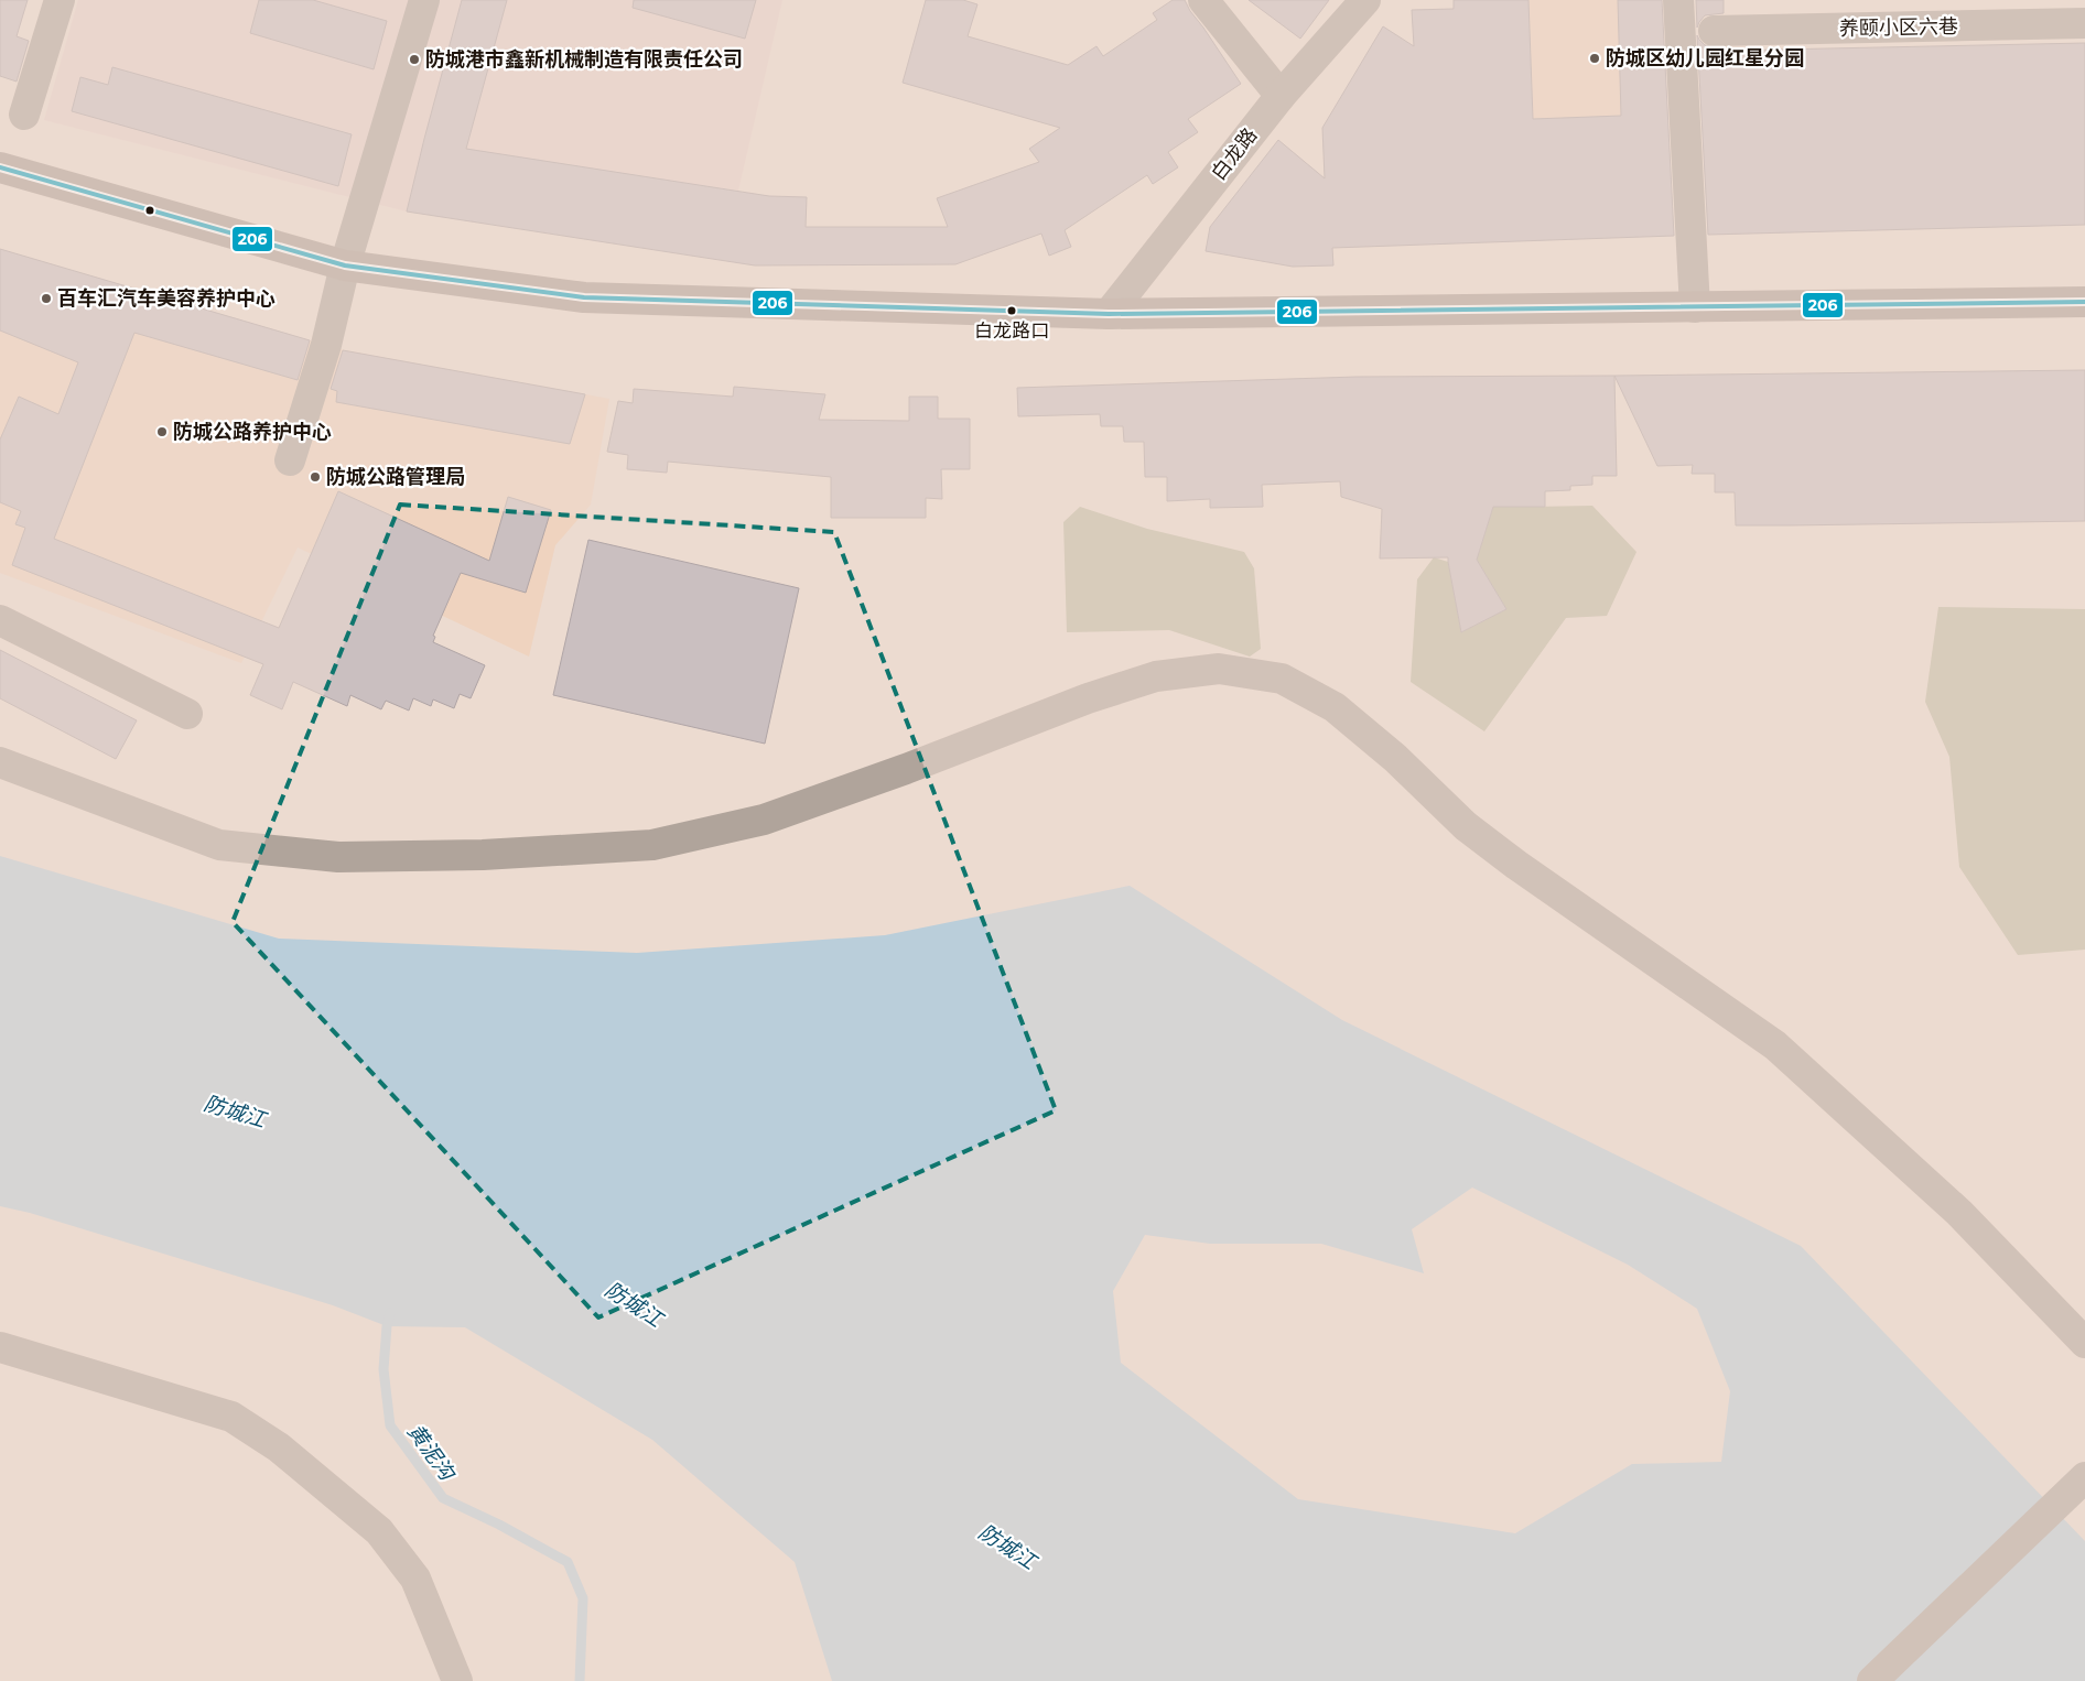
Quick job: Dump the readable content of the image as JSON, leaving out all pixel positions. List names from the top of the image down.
{
  "streets": {
    "street": ["养颐小区六巷", "白龙路"]
  },
  "water": ["防城江", "黄泥沟"],
  "places": [
    "防城区幼儿园红星分园",
    "防城港市鑫新机械制造有限责任公司",
    "百车汇汽车美容养护中心",
    "白龙路口",
    "防城公路养护中心",
    "防城公路管理局"
  ],
  "lines": ["transit line 206"]
}
